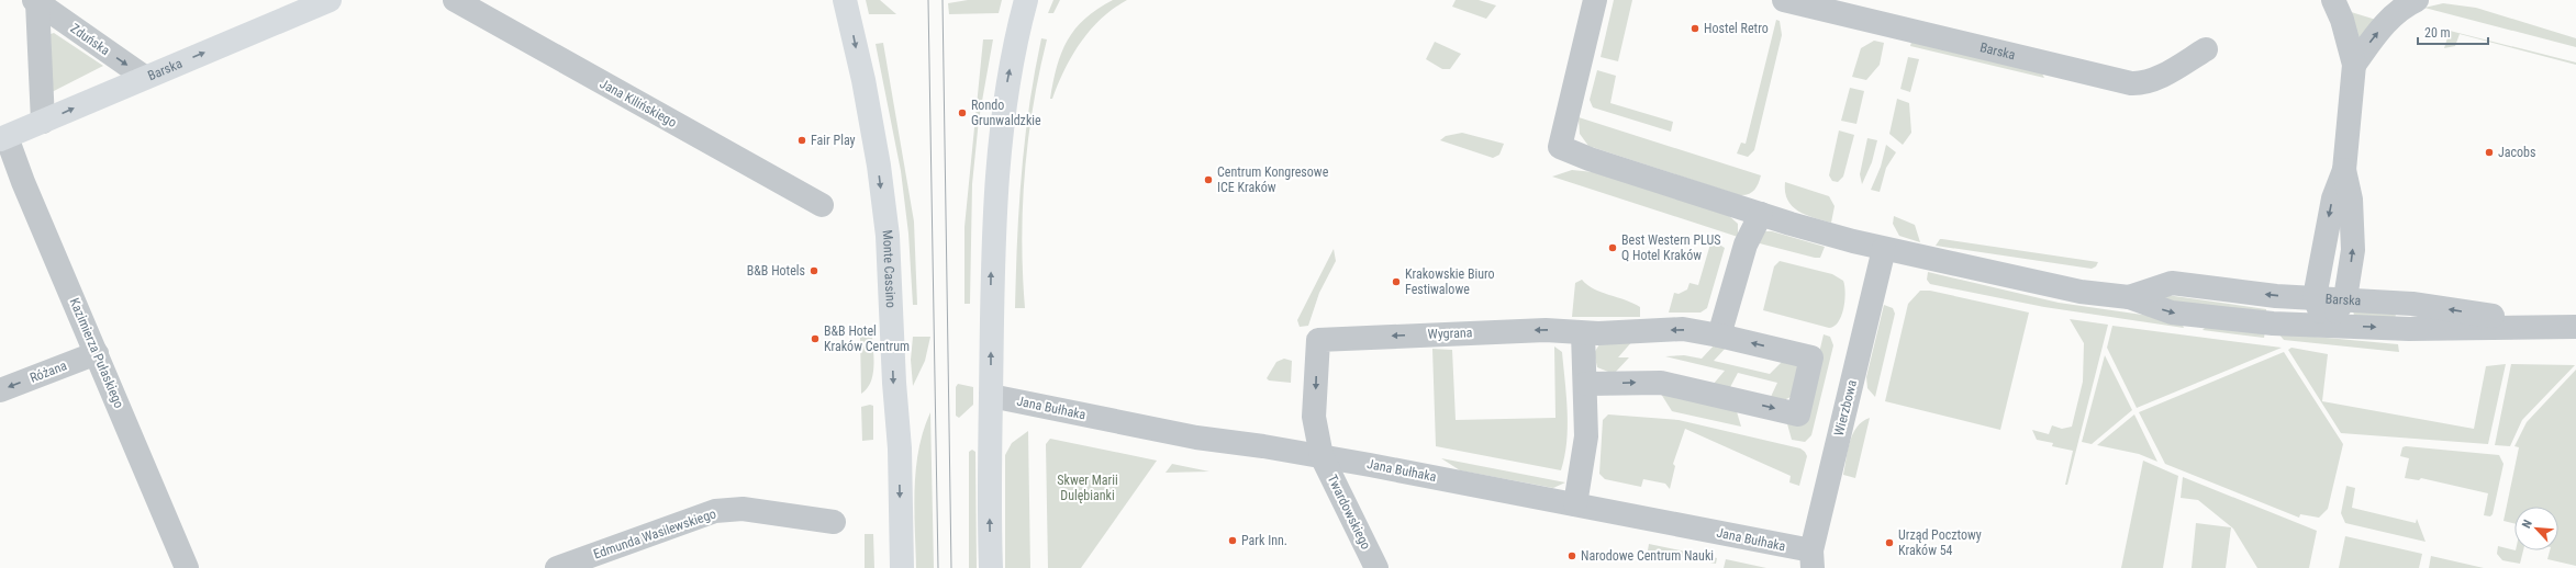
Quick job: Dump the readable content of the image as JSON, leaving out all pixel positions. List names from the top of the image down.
{
  "streets": {
    "main road": ["Barska", "Monte Cassino"],
    "street": [
      "Zduńska",
      "Jana Kilińskiego",
      "Wygrana",
      "Kazimierza Pułaskiego",
      "Różana",
      "Jana Bułhaka",
      "Wierzbowa",
      "Twardowskiego",
      "Edmunda Wasilewskiego"
    ]
  },
  "crossings": [
    ["Zduńska", "Barska"],
    ["Barska", "Kazimierza Pułaskiego"],
    ["Barska", "Wierzbowa"],
    ["Wygrana", "Twardowskiego"],
    ["Kazimierza Pułaskiego", "Różana"],
    ["Jana Bułhaka", "Wierzbowa"],
    ["Jana Bułhaka", "Twardowskiego"]
  ],
  "one_way": ["Zduńska", "Różana", "Twardowskiego"],
  "parks": ["Skwer Marii Dulębianki"],
  "places": [
    "Hostel Retro",
    "Rondo Grunwaldzkie",
    "Fair Play",
    "Jacobs",
    "Centrum Kongresowe ICE Kraków",
    "Best Western PLUS Q Hotel Kraków",
    "B&B Hotels",
    "Krakowskie Biuro Festiwalowe",
    "B&B Hotel Kraków Centrum",
    "Park Inn.",
    "Urząd Pocztowy Kraków 54",
    "Narodowe Centrum Nauki"
  ],
  "scale_bar": "20 m",
  "north": "top left"
}
